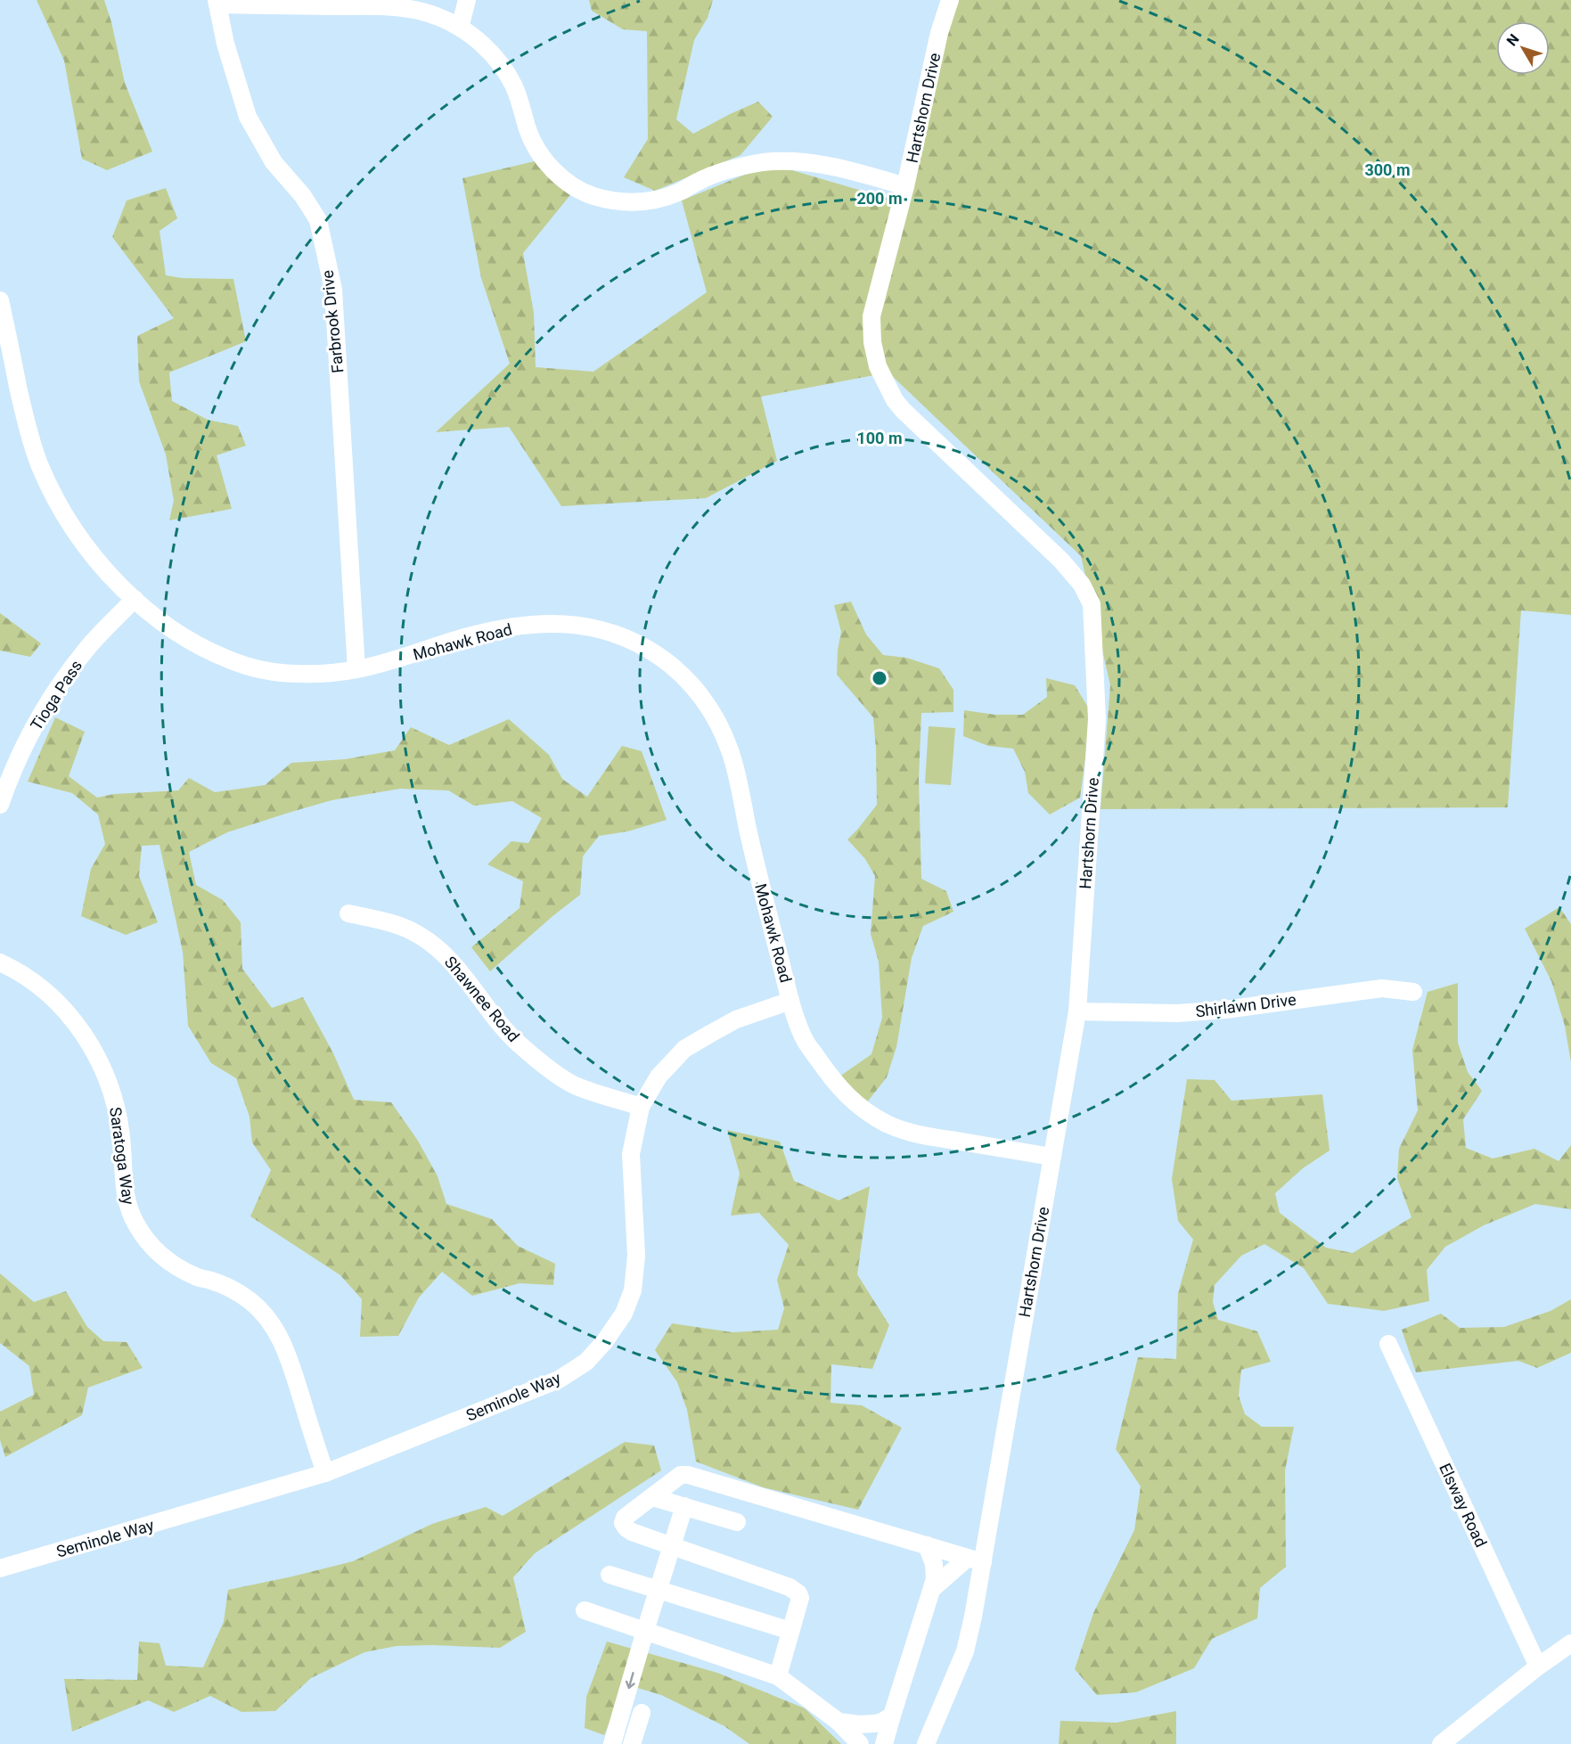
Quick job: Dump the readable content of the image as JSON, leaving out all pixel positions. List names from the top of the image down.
{
  "streets": {
    "street": [
      "Hartshorn Drive",
      "Farbrook Drive",
      "Mohawk Road",
      "Tioga Pass",
      "Shawnee Road",
      "Shirlawn Drive",
      "Saratoga Way",
      "Seminole Way",
      "Elsway Road"
    ]
  },
  "crossings": [
    ["Hartshorn Drive", "Mohawk Road"],
    ["Hartshorn Drive", "Shirlawn Drive"],
    ["Farbrook Drive", "Mohawk Road"],
    ["Mohawk Road", "Tioga Pass"],
    ["Mohawk Road", "Seminole Way"],
    ["Shawnee Road", "Seminole Way"],
    ["Saratoga Way", "Seminole Way"]
  ],
  "north": "top left",
  "rings": ["300 m", "200 m", "100 m"]
}
